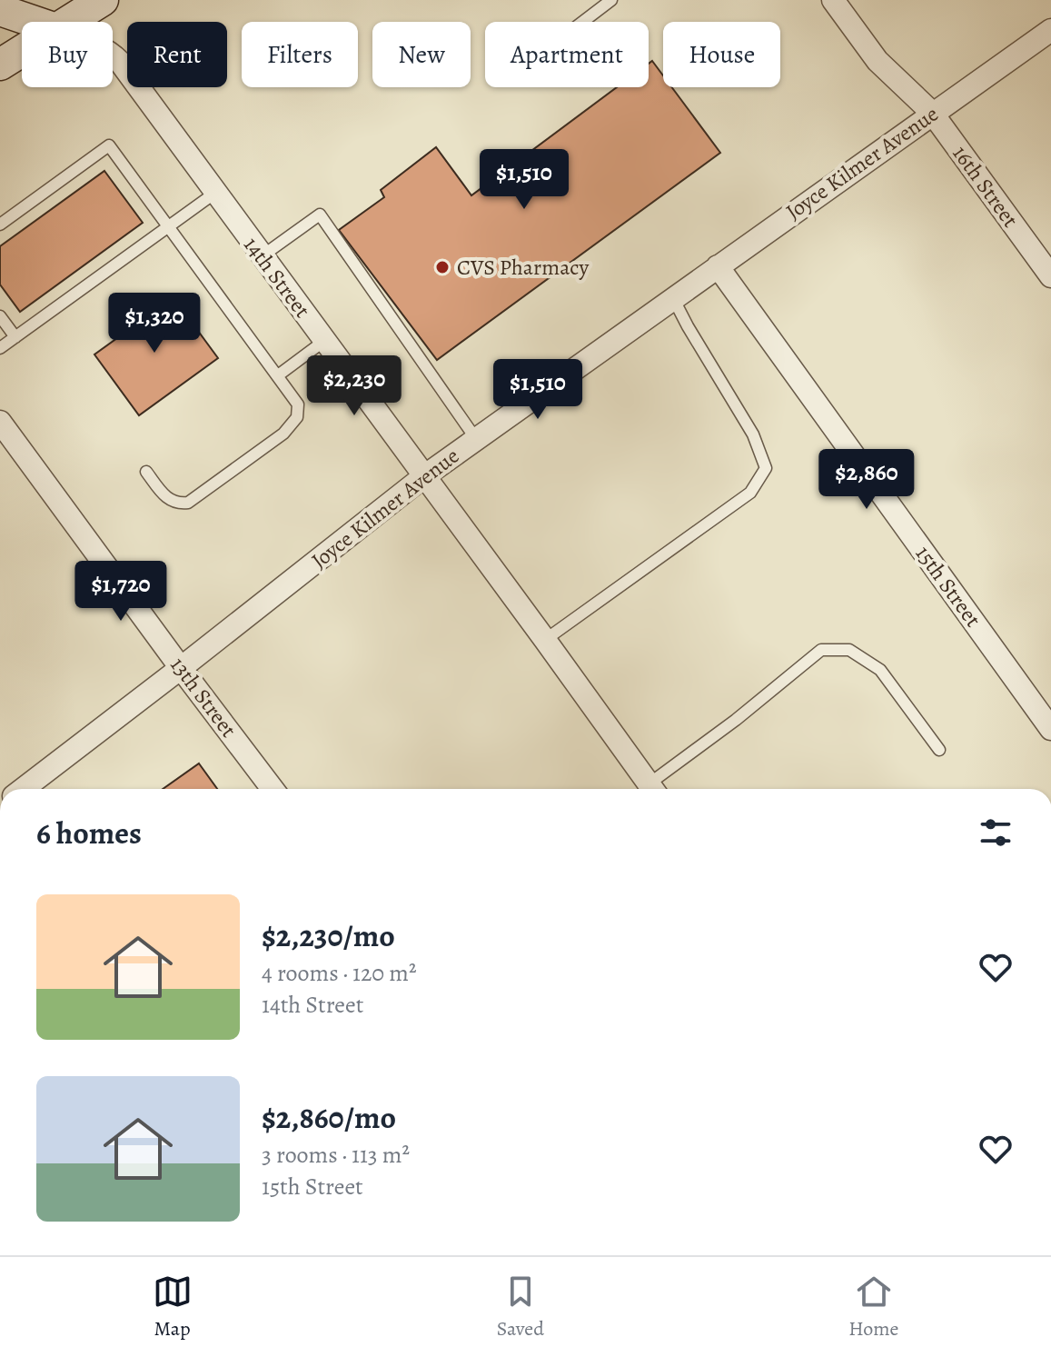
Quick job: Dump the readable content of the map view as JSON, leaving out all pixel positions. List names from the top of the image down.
{
  "streets": {
    "street": [
      "Joyce Kilmer Avenue",
      "16th Street",
      "14th Street",
      "15th Street",
      "13th Street"
    ]
  },
  "crossings": [
    ["Joyce Kilmer Avenue", "16th Street"],
    ["Joyce Kilmer Avenue", "14th Street"],
    ["Joyce Kilmer Avenue", "15th Street"],
    ["Joyce Kilmer Avenue", "13th Street"]
  ],
  "places": ["CVS Pharmacy"],
  "page": {
    "chip": [
      "Buy",
      "Rent",
      "Filters",
      "New",
      "Apartment",
      "House"
    ],
    "price": [
      "$1,510",
      "$1,320",
      "$2,230",
      "$1,510",
      "$2,860",
      "$1,720"
    ],
    "heading": "6 homes",
    "list": [
      {
        "name": "$2,230/mo",
        "note": "4 rooms · 120 m² · 14th Street"
      },
      {
        "name": "$2,860/mo",
        "note": "3 rooms · 113 m² · 15th Street"
      }
    ],
    "tabs": ["Map", "Saved", "Home"]
  }
}
